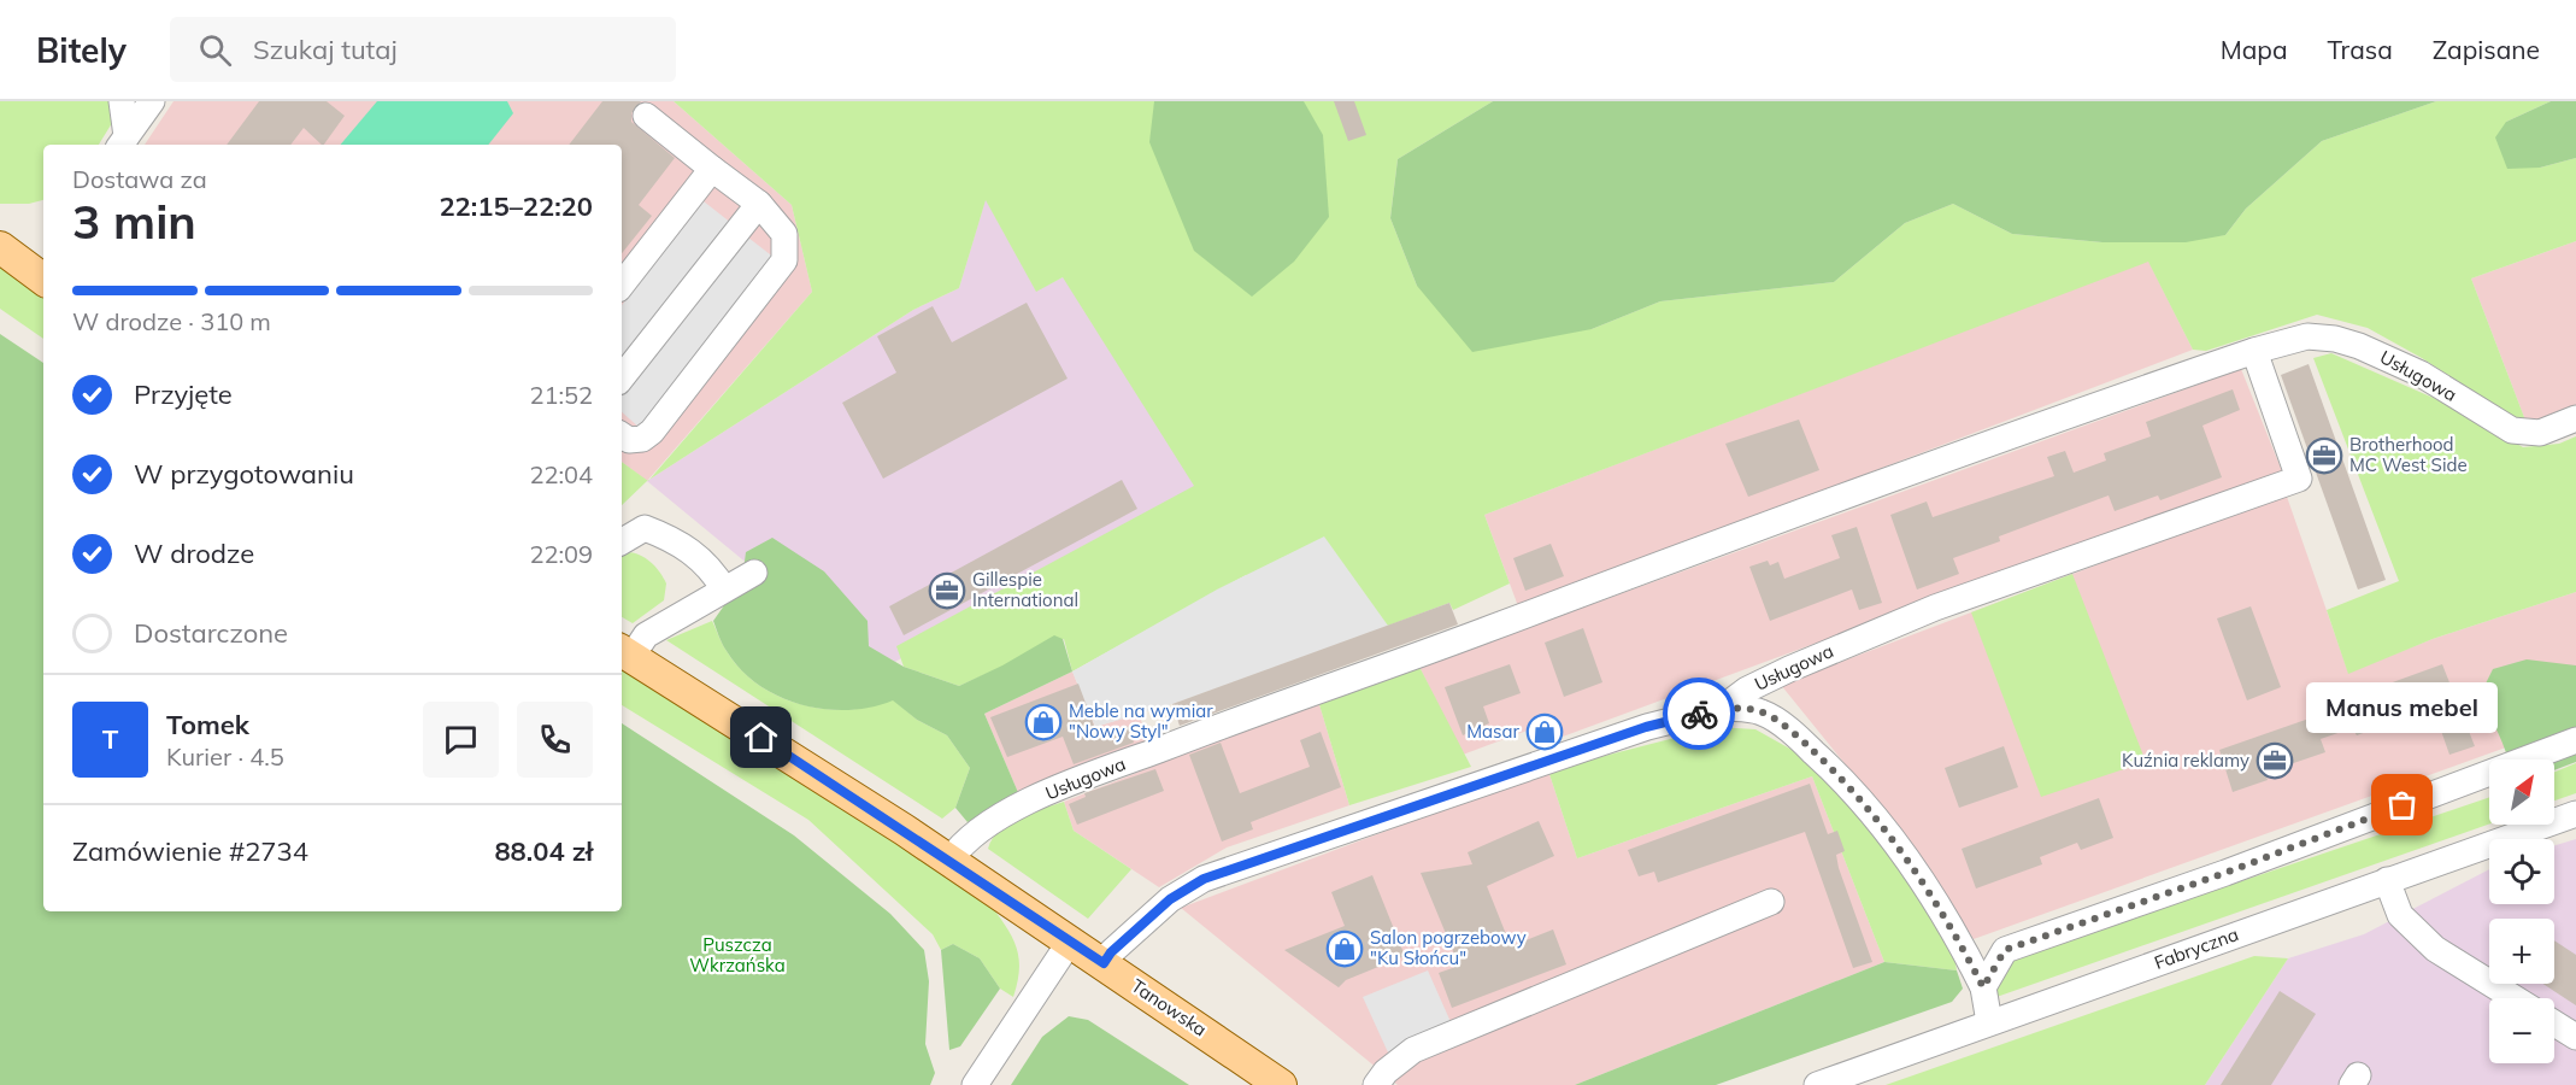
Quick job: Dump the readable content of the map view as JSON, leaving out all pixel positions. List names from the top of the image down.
{
  "streets": {
    "main road": ["Tanowska"],
    "street": ["Usługowa", "Fabryczna"]
  },
  "crossings": [
    ["Usługowa", "Tanowska"]
  ],
  "parks": ["Puszcza Wkrzańska"],
  "places": {
    "office": ["Brotherhood MC West Side", "Gillespie International", "Kuźnia reklamy"],
    "shop": ["Meble na wymiar \"Nowy Styl\"", "Masar", "Salon pogrzebowy \"Ku Słońcu\""],
    "other": ["Manus mebel"]
  },
  "north": "top right",
  "page": {
    "header": "Bitely",
    "search": "Szukaj tutaj",
    "nav": ["Mapa", "Trasa", "Zapisane"],
    "heading": ["3 min", "Dostawa za", "22:15–22:20"],
    "panel": [
      "Tomek",
      "Kurier · 4.5",
      "Zamówienie #2734",
      "88.04 zł"
    ],
    "bar": "W drodze · 310 m",
    "list": [
      ["Przyjęte", "21:52"],
      ["W przygotowaniu", "22:04"],
      ["W drodze", "22:09"],
      "Dostarczone"
    ],
    "bubble": "Manus mebel",
    "round": "T",
    "map_buttons": ["+", "−"]
  }
}
